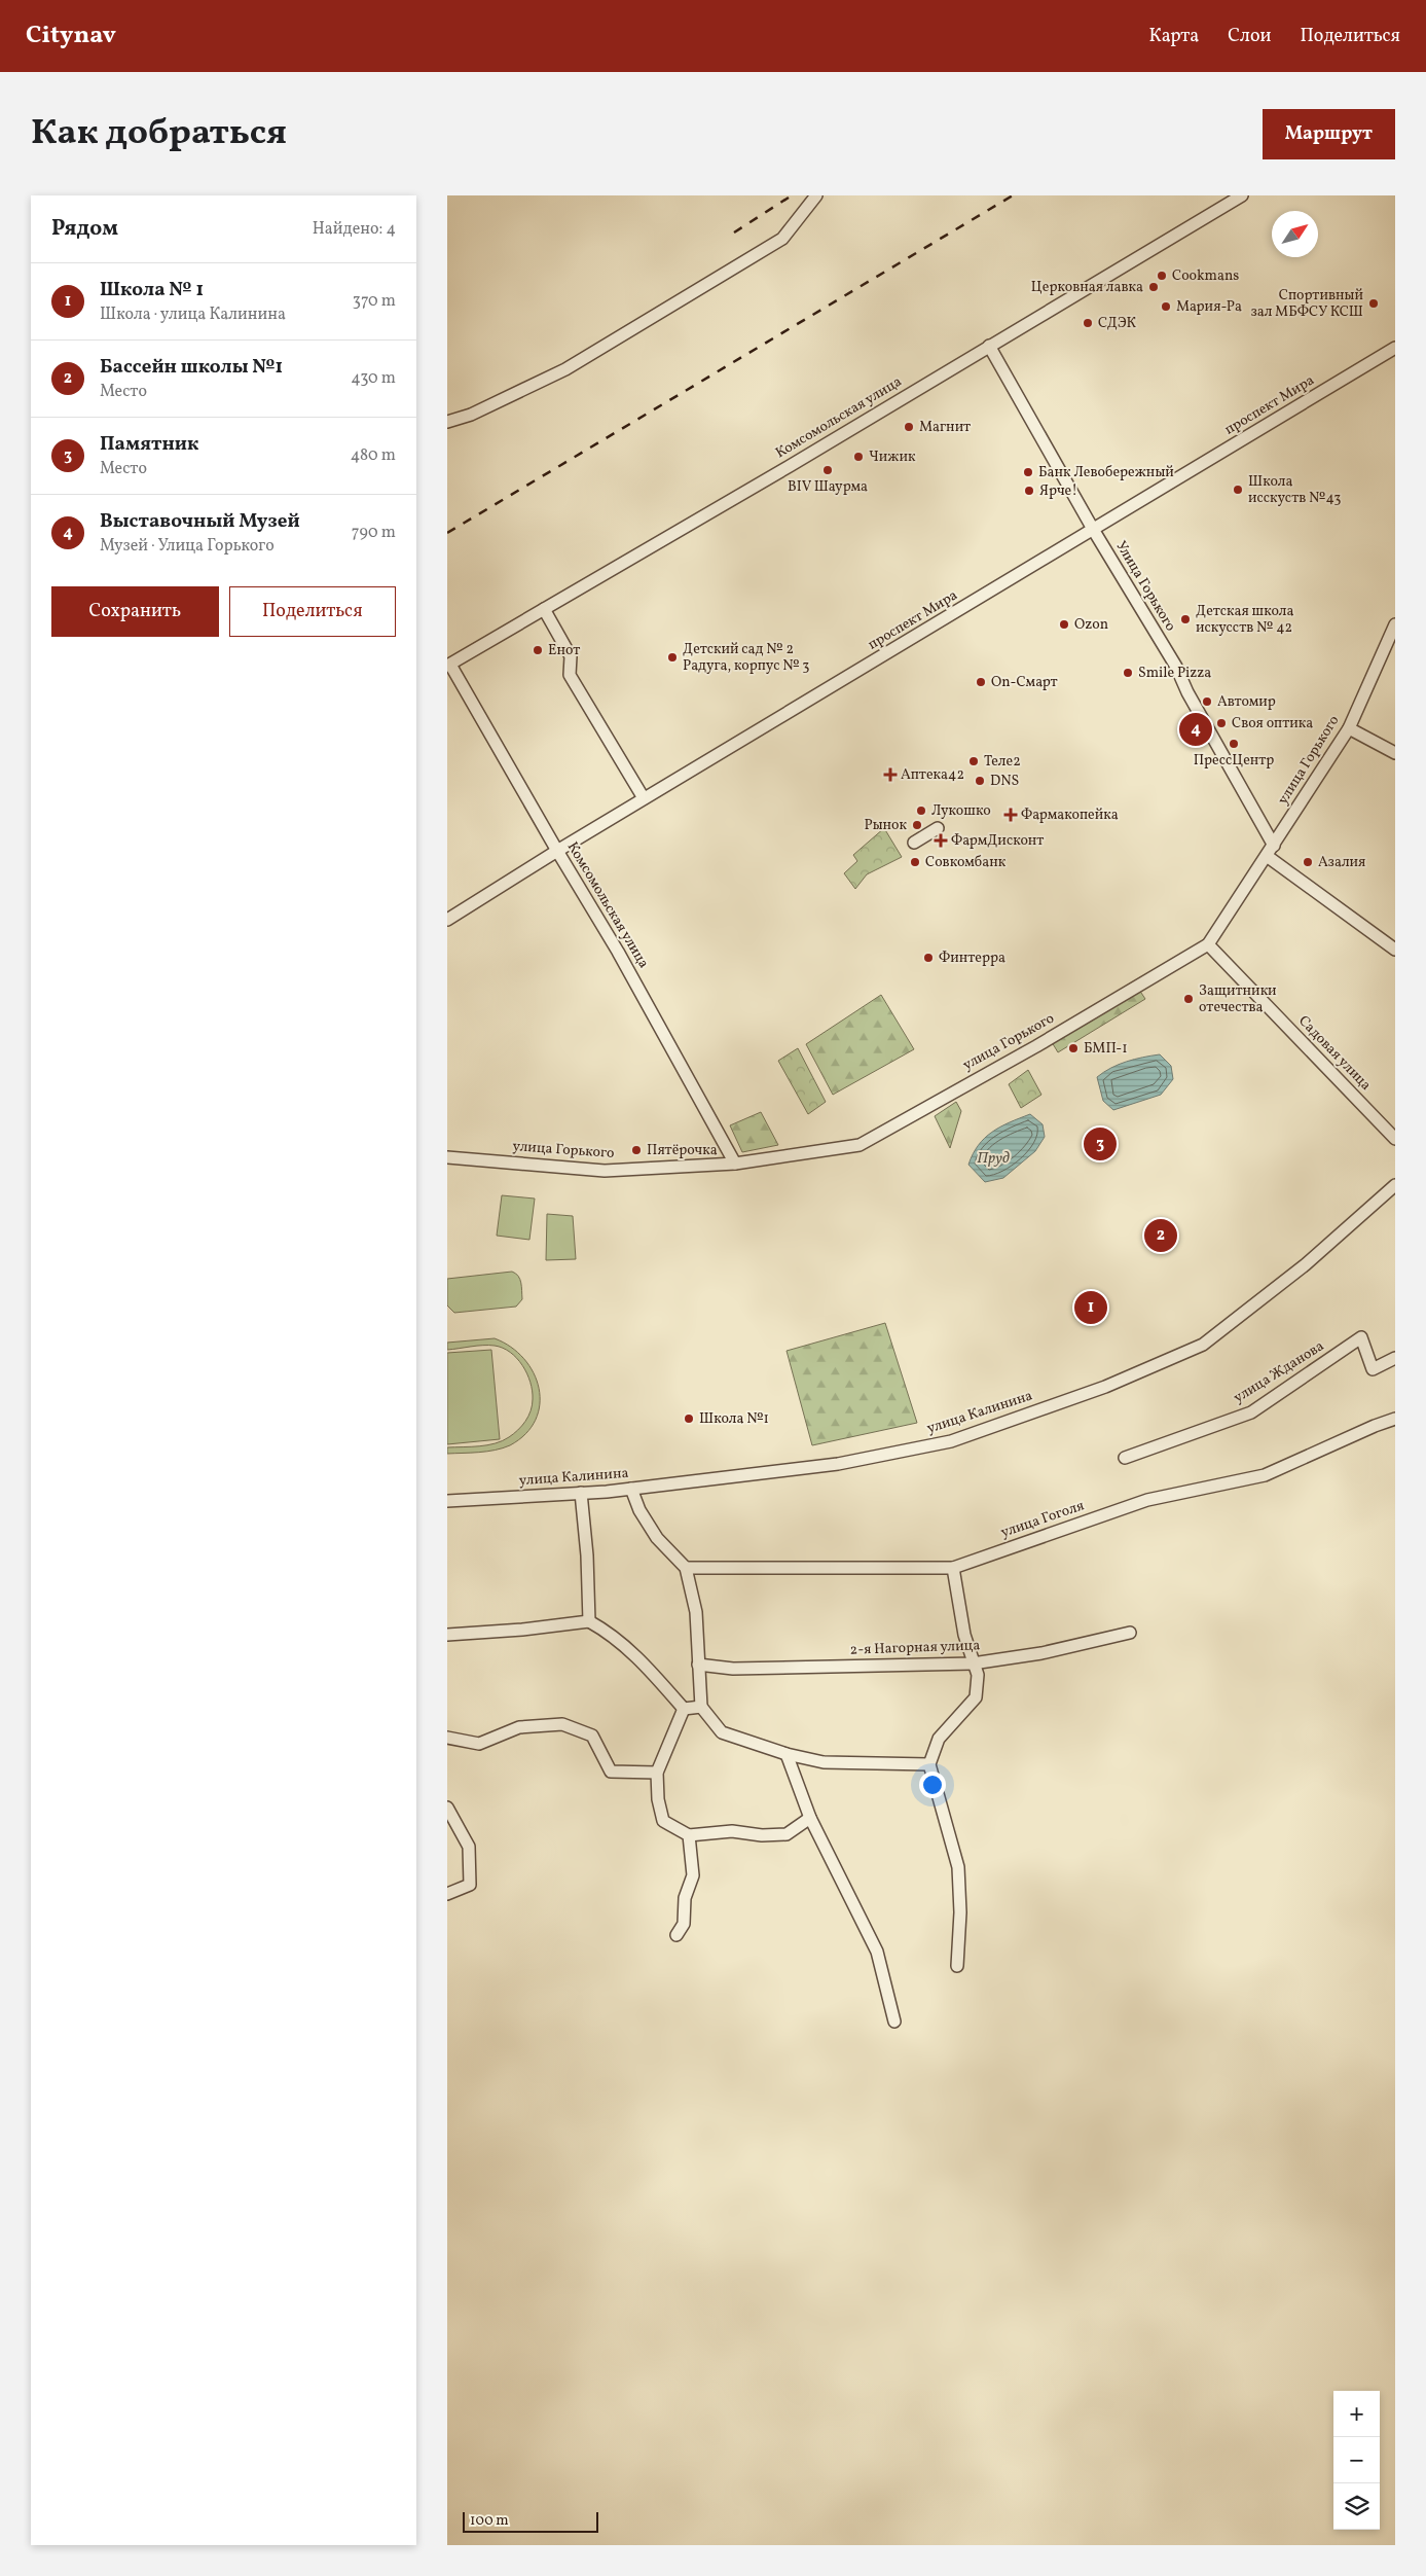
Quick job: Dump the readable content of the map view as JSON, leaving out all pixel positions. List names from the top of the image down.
{
  "streets": {
    "street": [
      "проспект Мира",
      "Комсомольская улица",
      "Улица Горького",
      "улица Горького",
      "Садовая улица",
      "улица Жданова",
      "улица Калинина",
      "улица Гоголя",
      "2-я Нагорная улица"
    ]
  },
  "crossings": [
    ["проспект Мира", "Комсомольская улица"],
    ["проспект Мира", "Улица Горького"],
    ["Комсомольская улица", "Улица Горького"],
    ["Комсомольская улица", "улица Горького"],
    ["Улица Горького", "улица Горького"],
    ["улица Горького", "Садовая улица"]
  ],
  "water": ["Пруд"],
  "places": {
    "other": [
      "Cookmans",
      "Церковная лавка",
      "Спортивный зал МБФСУ КСШ",
      "Мария-Ра",
      "СДЭК",
      "Магнит",
      "Чижик",
      "BIV Шаурма",
      "Банк Левобережный",
      "Школа исскуств №43",
      "Ярче!",
      "Детская школа искусств № 42",
      "Ozon",
      "Енот",
      "Детский сад № 2 Радуга, корпус № 3",
      "Smile Pizza",
      "On-Смарт",
      "Автомир",
      "Своя оптика",
      "ПрессЦентр",
      "Теле2",
      "DNS",
      "Лукошко",
      "Рынок",
      "Совкомбанк",
      "Азалия",
      "Финтерра",
      "Защитники отечества",
      "БМП-1",
      "Пятёрочка",
      "Школа №1"
    ],
    "health": ["Аптека42", "Фармакопейка", "ФармДисконт"]
  },
  "scale_bar": "100 m",
  "north": "top right",
  "page": {
    "header": "Citynav",
    "nav": ["Карта", "Слои", "Поделиться"],
    "title": "Как добраться",
    "buttons": [
      "Маршрут",
      ["Сохранить", "Поделиться"]
    ],
    "heading": ["Рядом", "Найдено: 4"],
    "list": [
      {
        "mark": "1",
        "name": "Школа № 1",
        "note": "Школа · улица Калинина",
        "value": "370 m"
      },
      {
        "mark": "2",
        "name": "Бассейн школы №1",
        "note": "Место",
        "value": "430 m"
      },
      {
        "mark": "3",
        "name": "Памятник",
        "note": "Место",
        "value": "480 m"
      },
      {
        "mark": "4",
        "name": "Выставочный Музей",
        "note": "Музей · Улица Горького",
        "value": "790 m"
      }
    ],
    "pins": [
      "4",
      "3",
      "2",
      "1"
    ],
    "map_buttons": ["+", "−"],
    "scale": "100 m"
  }
}
